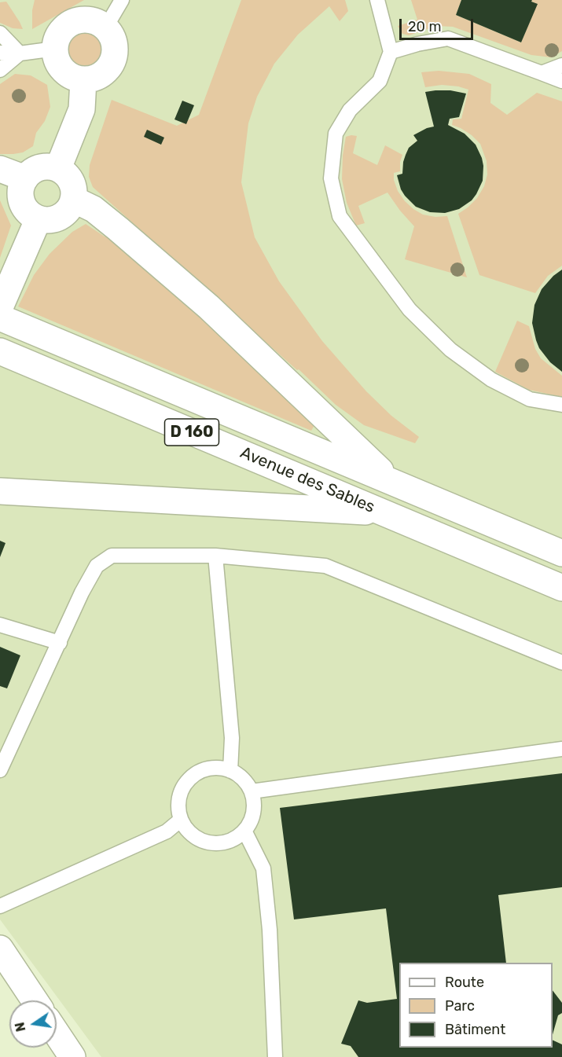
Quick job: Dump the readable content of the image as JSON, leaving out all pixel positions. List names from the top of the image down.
{
  "streets": {
    "main road": ["D 160", "Avenue des Sables"]
  },
  "legend": ["Route", "Parc", "Bâtiment"],
  "scale_bar": "20 m",
  "north": "left"
}
